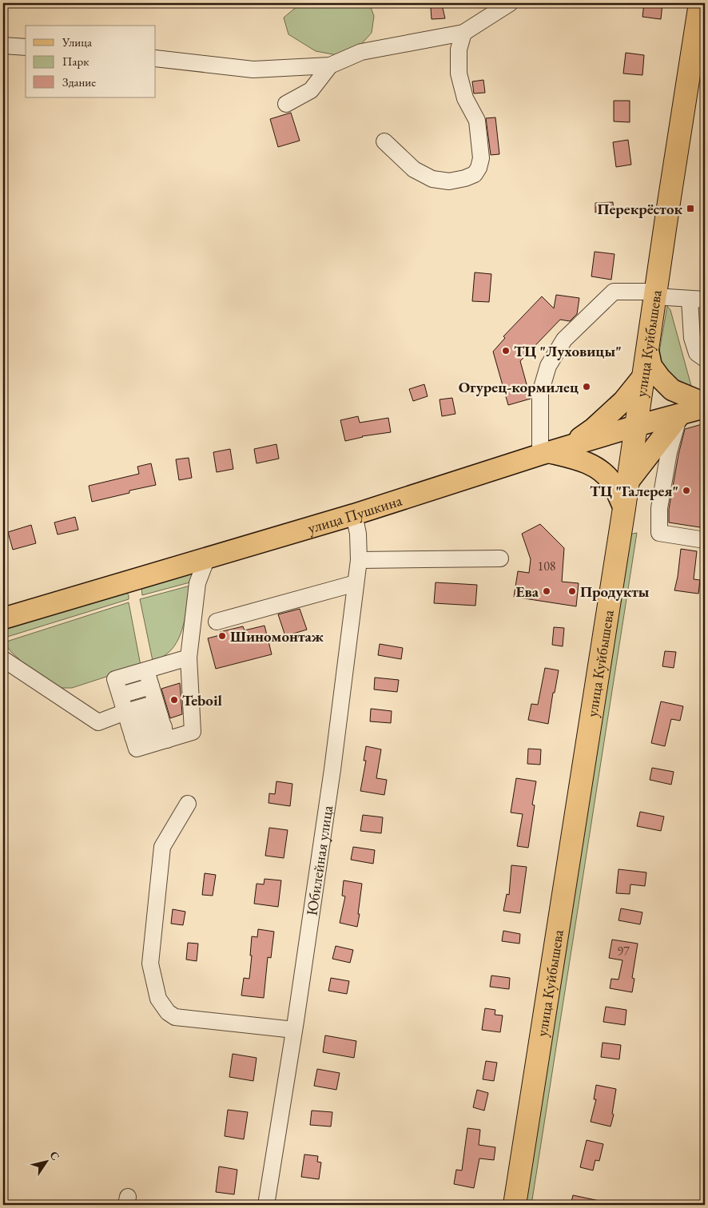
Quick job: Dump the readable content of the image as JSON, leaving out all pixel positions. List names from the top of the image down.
{
  "streets": {
    "highway": ["улица Куйбышева"],
    "main road": ["улица Пушкина"],
    "street": ["Юбилейная улица"]
  },
  "crossings": [
    ["улица Куйбышева", "улица Пушкина"],
    ["улица Пушкина", "Юбилейная улица"]
  ],
  "places": {
    "transit": ["Перекрёсток"],
    "other": [
      "ТЦ \"Луховицы\"",
      "Огурец-кормилец",
      "ТЦ \"Галерея\"",
      "Ева",
      "Продукты",
      "Шиномонтаж",
      "Teboil"
    ]
  },
  "house_numbers": ["108", "97"],
  "legend": ["Улица", "Парк", "Здание"],
  "north": "top right"
}
